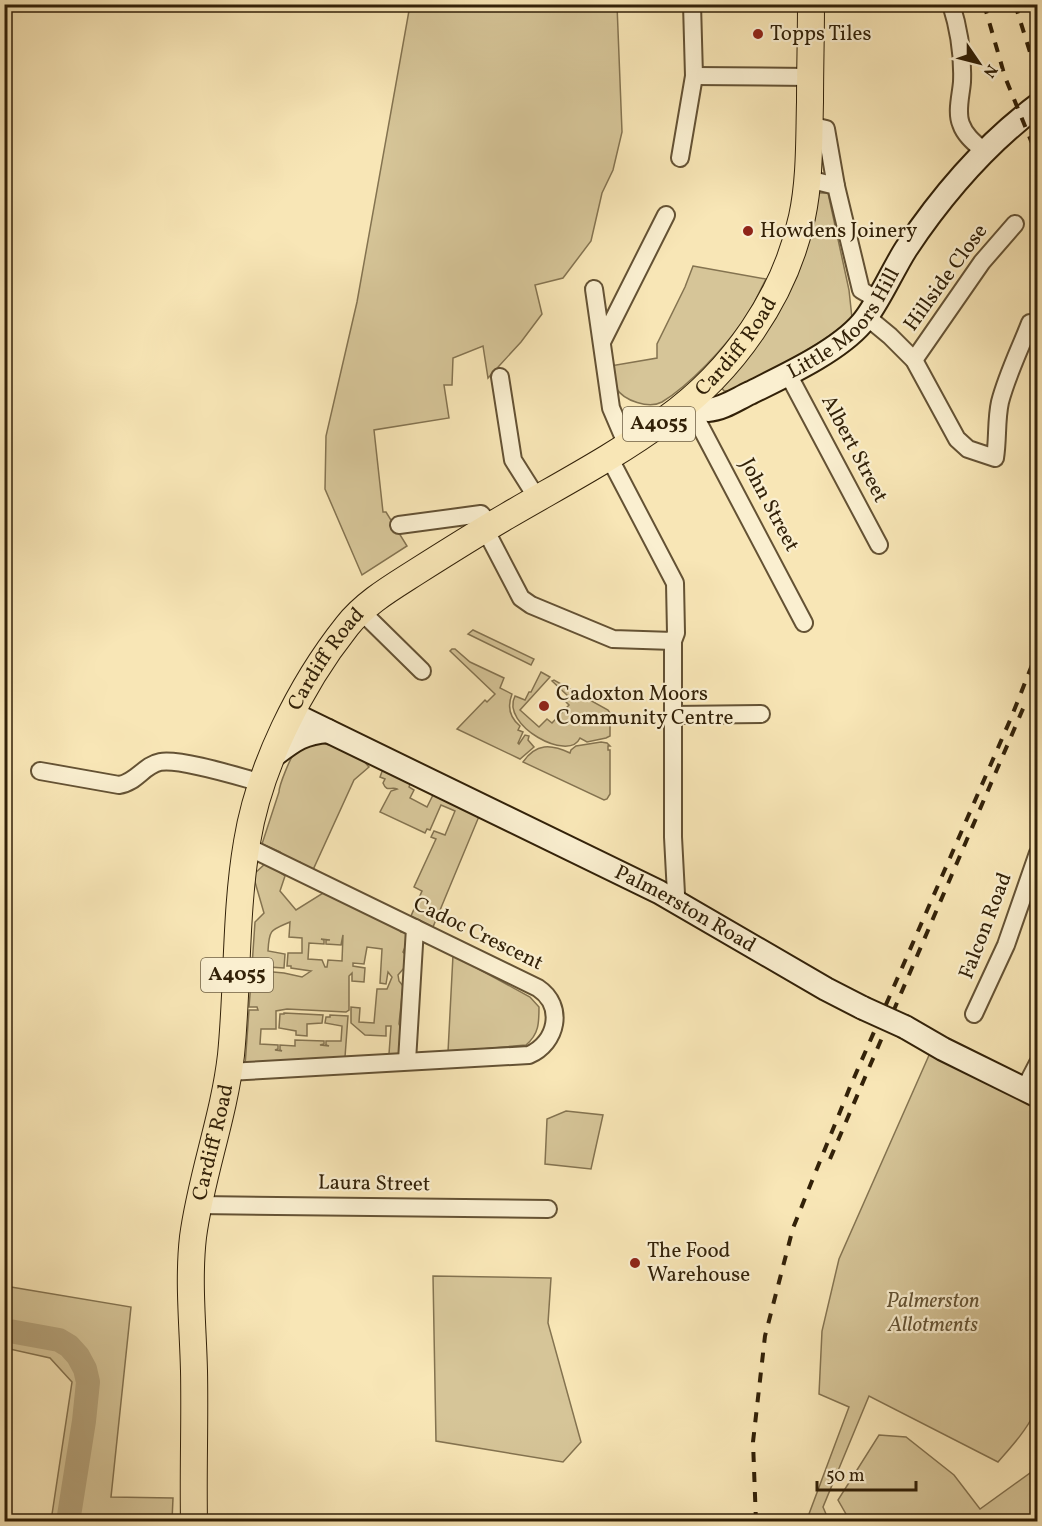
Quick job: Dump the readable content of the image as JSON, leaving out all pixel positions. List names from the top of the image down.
{
  "streets": {
    "main road": ["Cardiff Road", "A4055"],
    "street": [
      "Hillside Close",
      "Little Moors Hill",
      "Albert Street",
      "John Street",
      "Palmerston Road",
      "Falcon Road",
      "Cadoc Crescent",
      "Laura Street"
    ]
  },
  "crossings": [
    ["Hillside Close", "Little Moors Hill"],
    ["Hillside Close", "Cardiff Road"],
    ["Little Moors Hill", "Cardiff Road"],
    ["Little Moors Hill", "Albert Street"],
    ["Little Moors Hill", "John Street"],
    ["Cardiff Road", "John Street"],
    ["Cardiff Road", "Palmerston Road"],
    ["Cardiff Road", "Cadoc Crescent"],
    ["Cardiff Road", "Laura Street"]
  ],
  "parks": ["Palmerston Allotments"],
  "places": [
    "Topps Tiles",
    "Howdens Joinery",
    "Cadoxton Moors Community Centre",
    "The Food Warehouse"
  ],
  "scale_bar": "50 m",
  "north": "bottom right"
}
